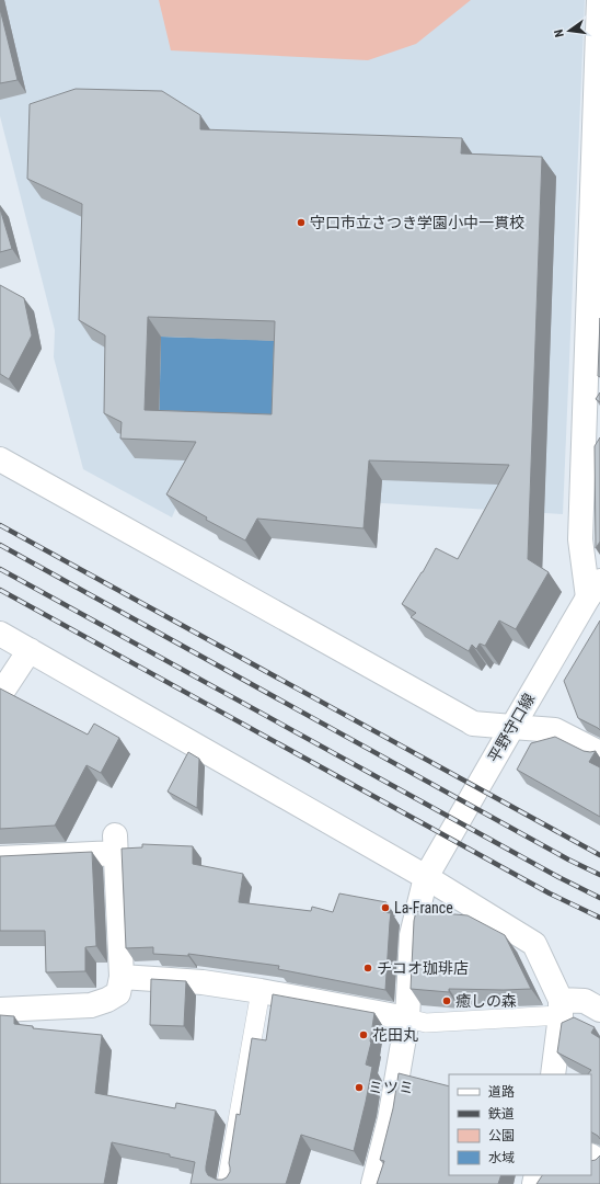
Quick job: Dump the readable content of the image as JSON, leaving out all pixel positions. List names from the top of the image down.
{
  "streets": {
    "street": ["平野守口線"]
  },
  "places": [
    "守口市立さつき学園小中一貫校",
    "La-France",
    "チコオ珈琲店",
    "癒しの森",
    "花田丸",
    "ミツミ"
  ],
  "legend": [
    "道路",
    "鉄道",
    "公園",
    "水域"
  ],
  "north": "left"
}
